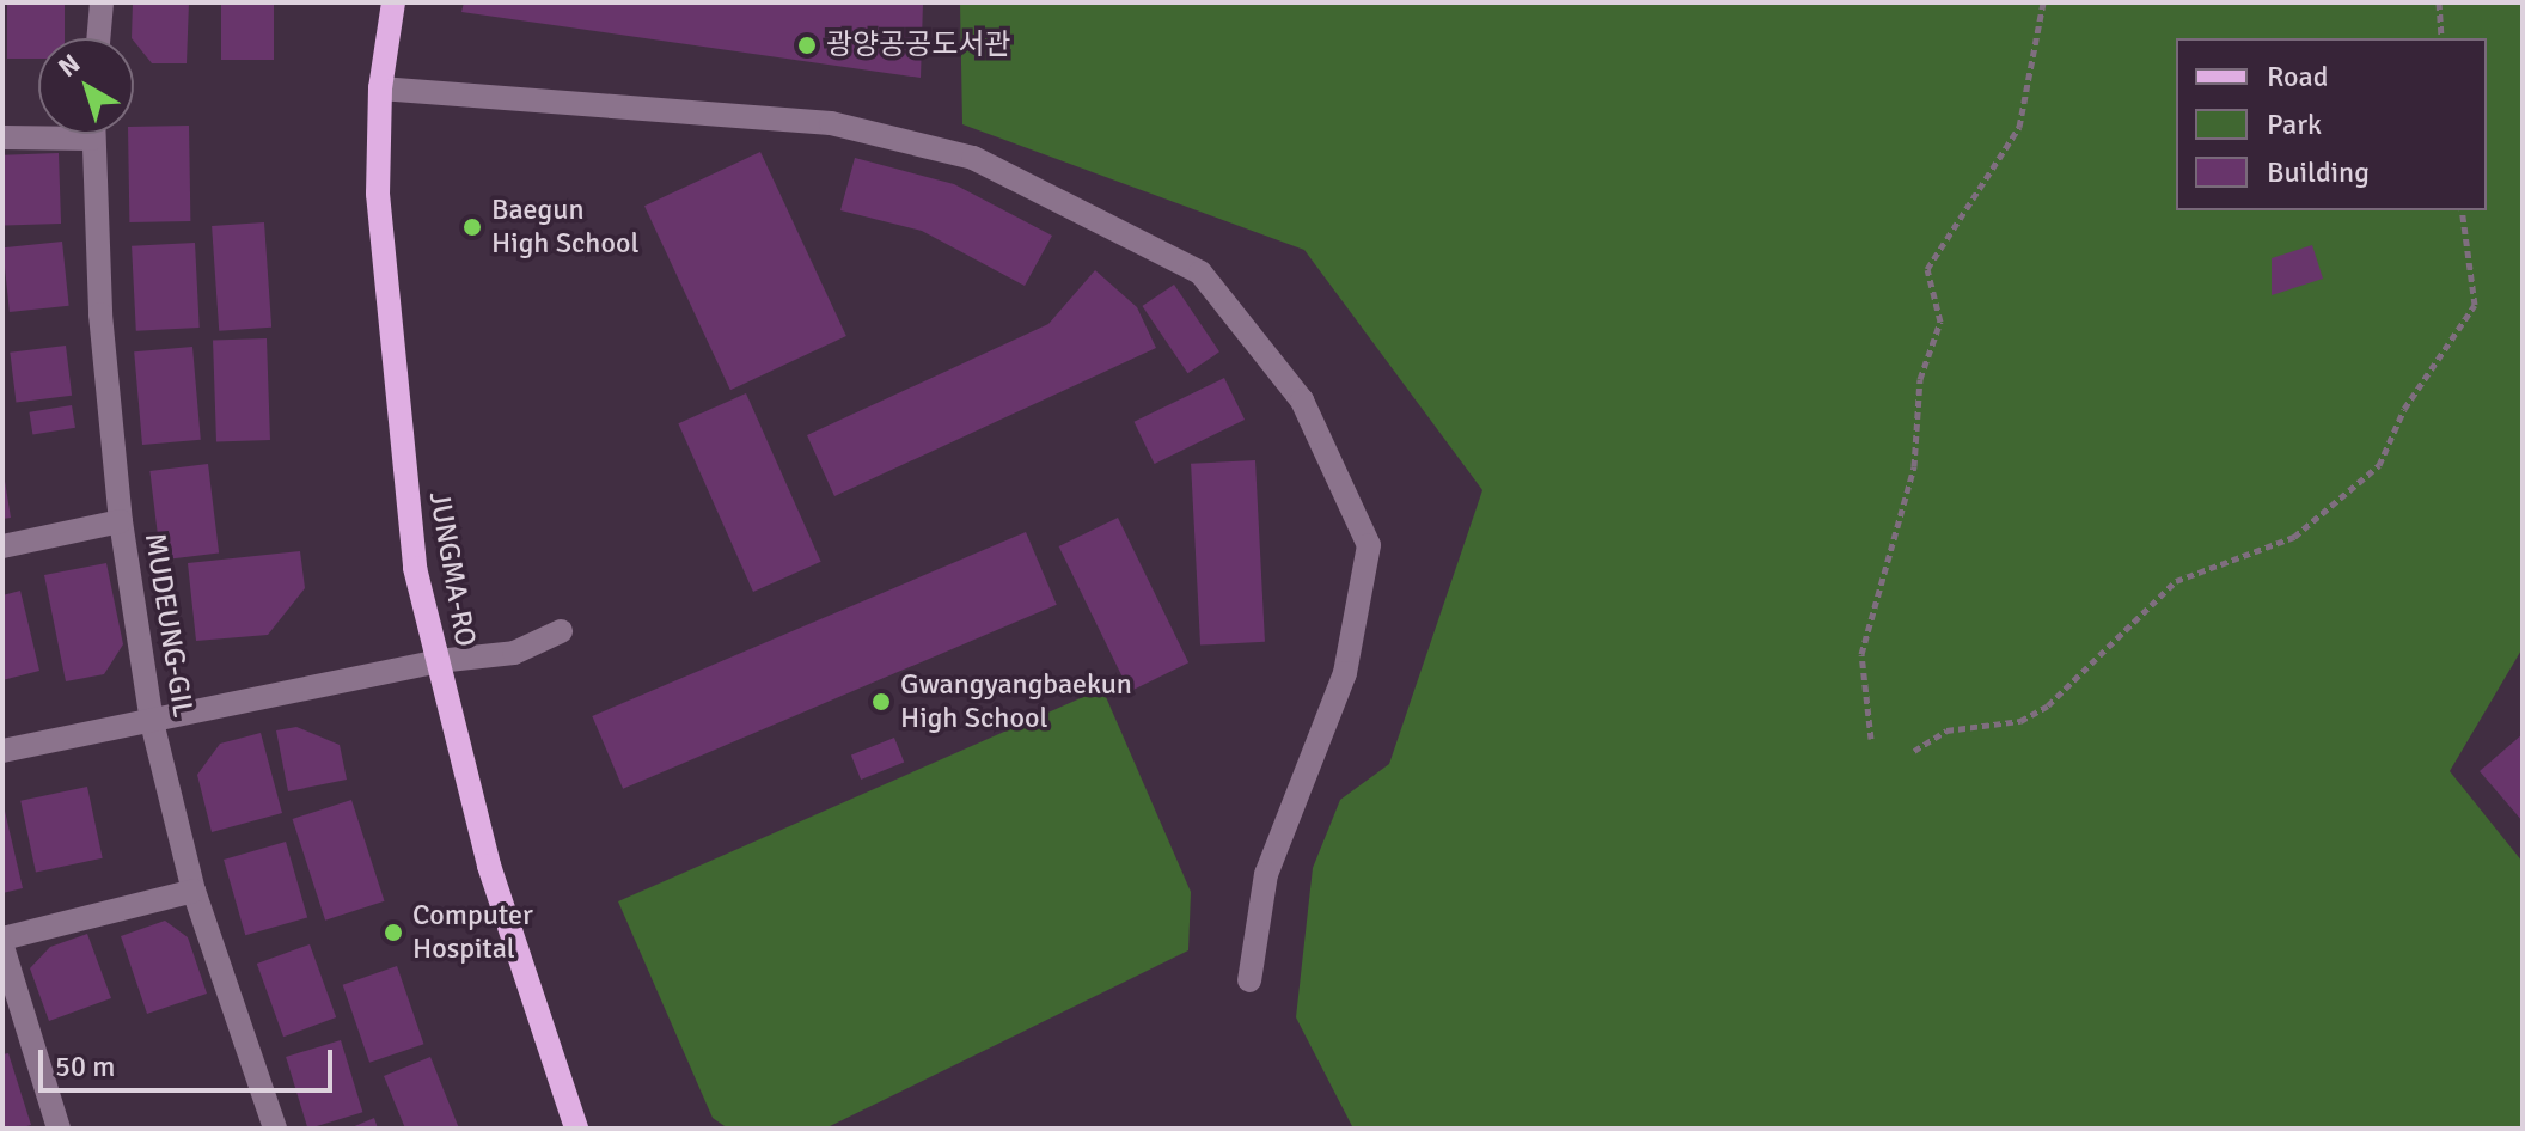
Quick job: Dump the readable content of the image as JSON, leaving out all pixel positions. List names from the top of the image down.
{
  "streets": {
    "main road": ["JUNGMA-RO"],
    "street": ["MUDEUNG-GIL"]
  },
  "places": [
    "광양공공도서관",
    "Baegun High School",
    "Gwangyangbaekun High School",
    "Computer Hospital"
  ],
  "legend": ["Road", "Park", "Building"],
  "scale_bar": "50 m",
  "north": "top left"
}
